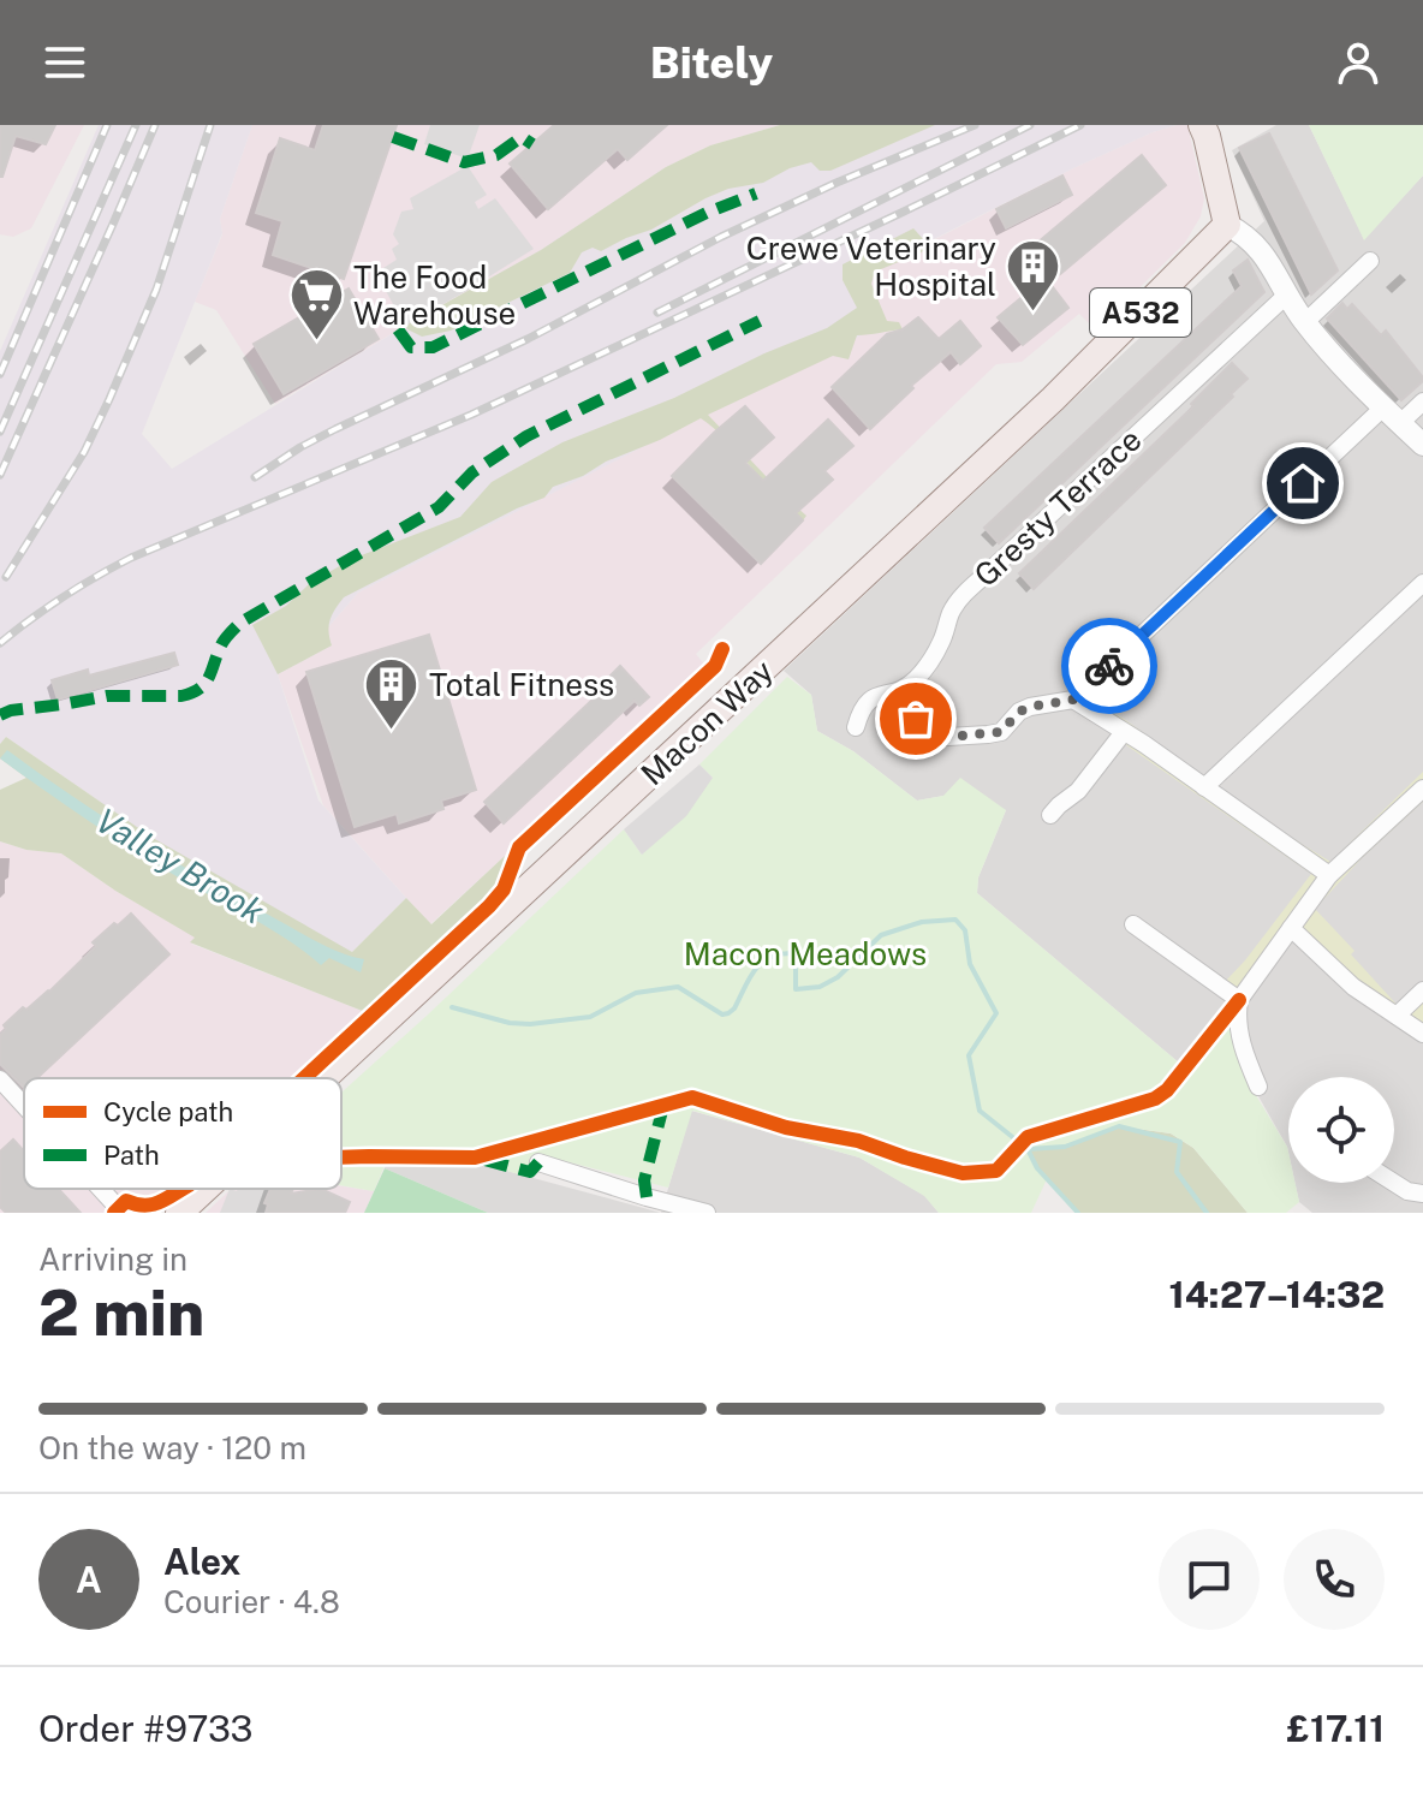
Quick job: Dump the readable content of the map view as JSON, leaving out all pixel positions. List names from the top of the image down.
{
  "streets": {
    "main road": ["A532", "Macon Way"],
    "street": ["Gresty Terrace"]
  },
  "water": ["Valley Brook"],
  "parks": ["Macon Meadows"],
  "places": {
    "building": ["Crewe Veterinary Hospital", "Total Fitness"],
    "supermarket": ["The Food Warehouse"]
  },
  "legend": ["Cycle path", "Path"],
  "page": {
    "header": "Bitely",
    "heading": ["2 min", "Arriving in", "14:27–14:32"],
    "panel": [
      "Alex",
      "Courier · 4.8",
      "Order #9733",
      "£17.11"
    ],
    "bar": "On the way · 120 m",
    "round": "A"
  }
}
